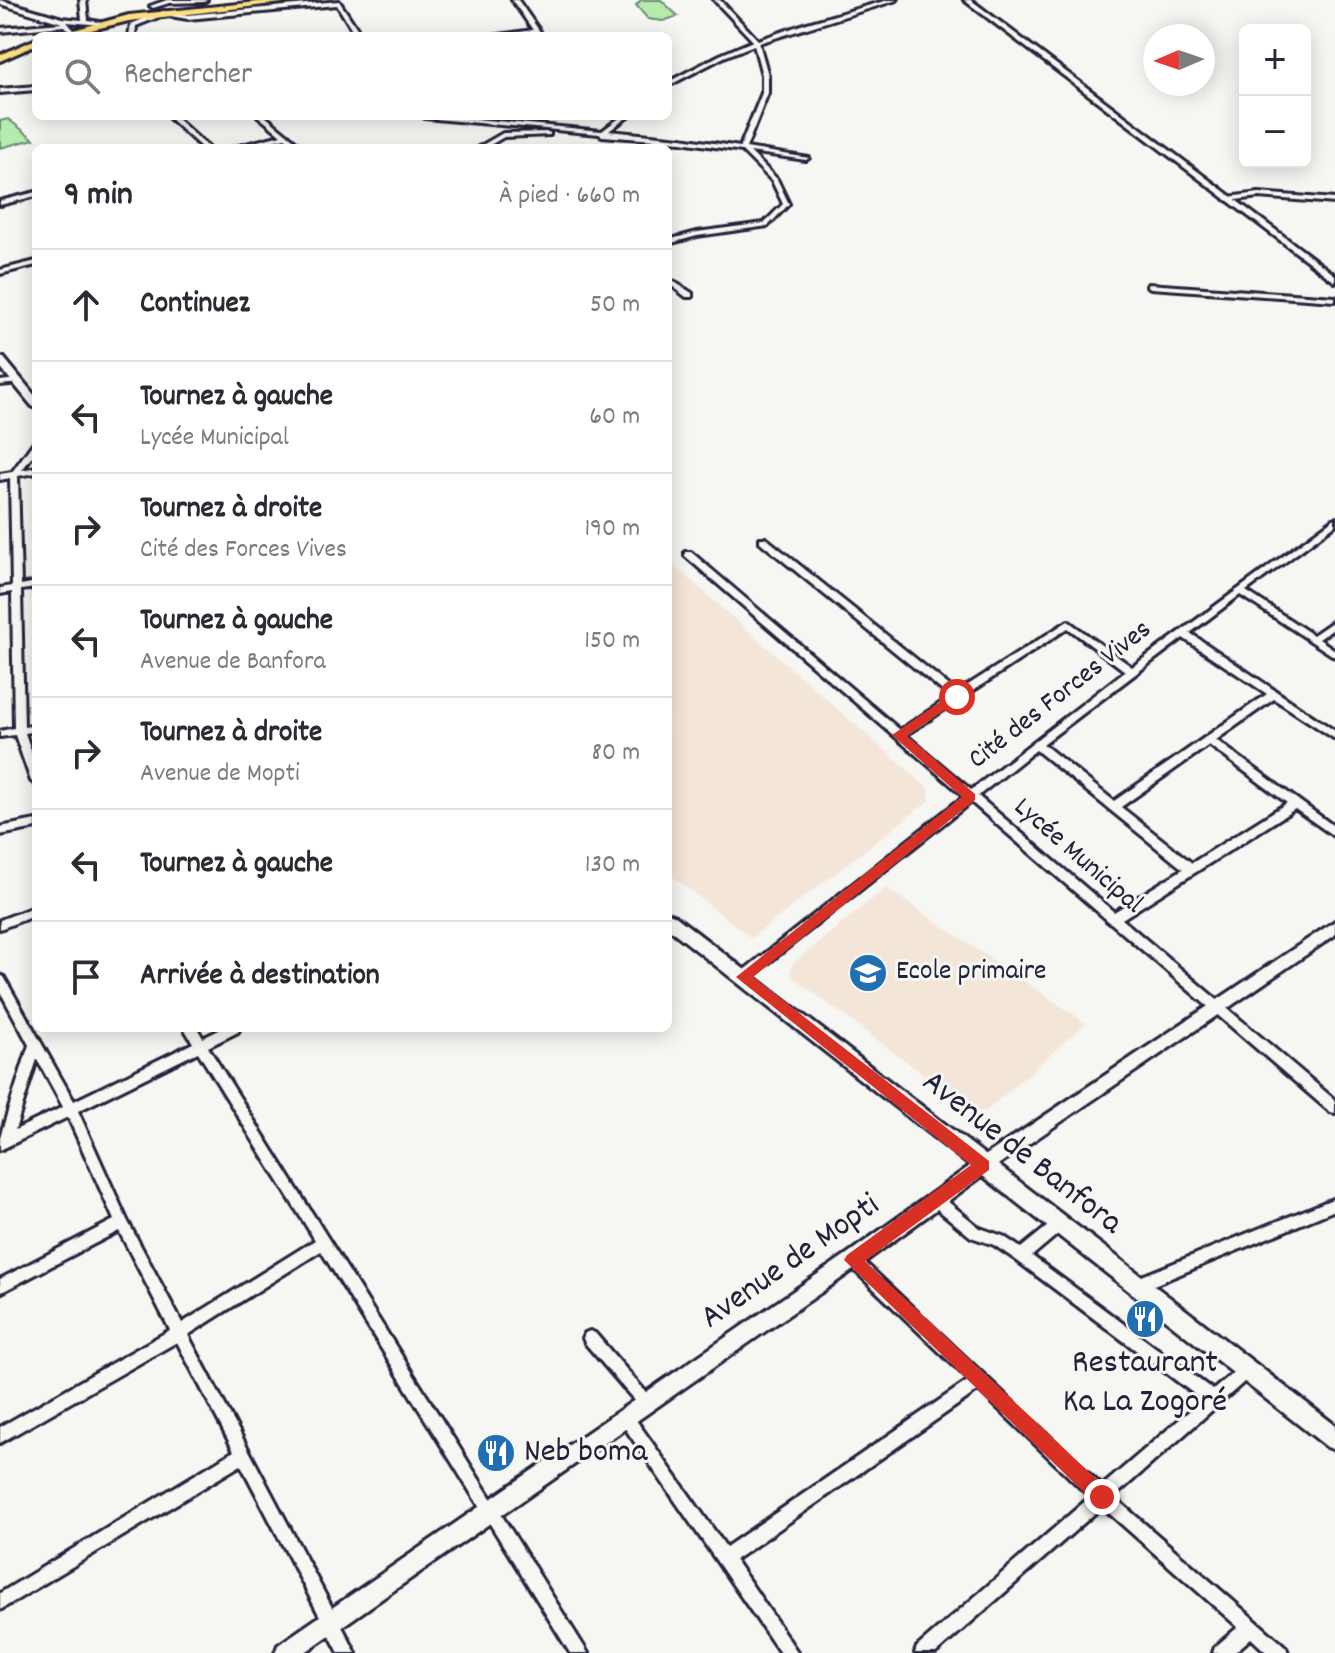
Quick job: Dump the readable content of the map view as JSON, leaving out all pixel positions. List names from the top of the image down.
{
  "streets": {
    "main road": ["Avenue de Banfora"],
    "street": ["Cité des Forces Vives", "Lycée Municipal", "Avenue de Mopti"]
  },
  "crossings": [
    ["Cité des Forces Vives", "Lycée Municipal"],
    ["Cité des Forces Vives", "Avenue de Banfora"],
    ["Lycée Municipal", "Avenue de Mopti"],
    ["Avenue de Banfora", "Avenue de Mopti"]
  ],
  "places": {
    "school or university": ["Ecole primaire"],
    "restaurant": ["Restaurant Ka La Zogoré", "Neb boma"]
  },
  "north": "left",
  "page": {
    "map_buttons": ["+", "−"],
    "search": "Rechercher",
    "heading": ["9 min", "À pied · 660 m"],
    "list": [
      ["Continuez", "50 m"],
      ["Tournez à gauche", "Lycée Municipal", "60 m"],
      ["Tournez à droite", "Cité des Forces Vives", "190 m"],
      ["Tournez à gauche", "Avenue de Banfora", "150 m"],
      ["Tournez à droite", "Avenue de Mopti", "80 m"],
      ["Tournez à gauche", "130 m"],
      "Arrivée à destination"
    ]
  }
}
